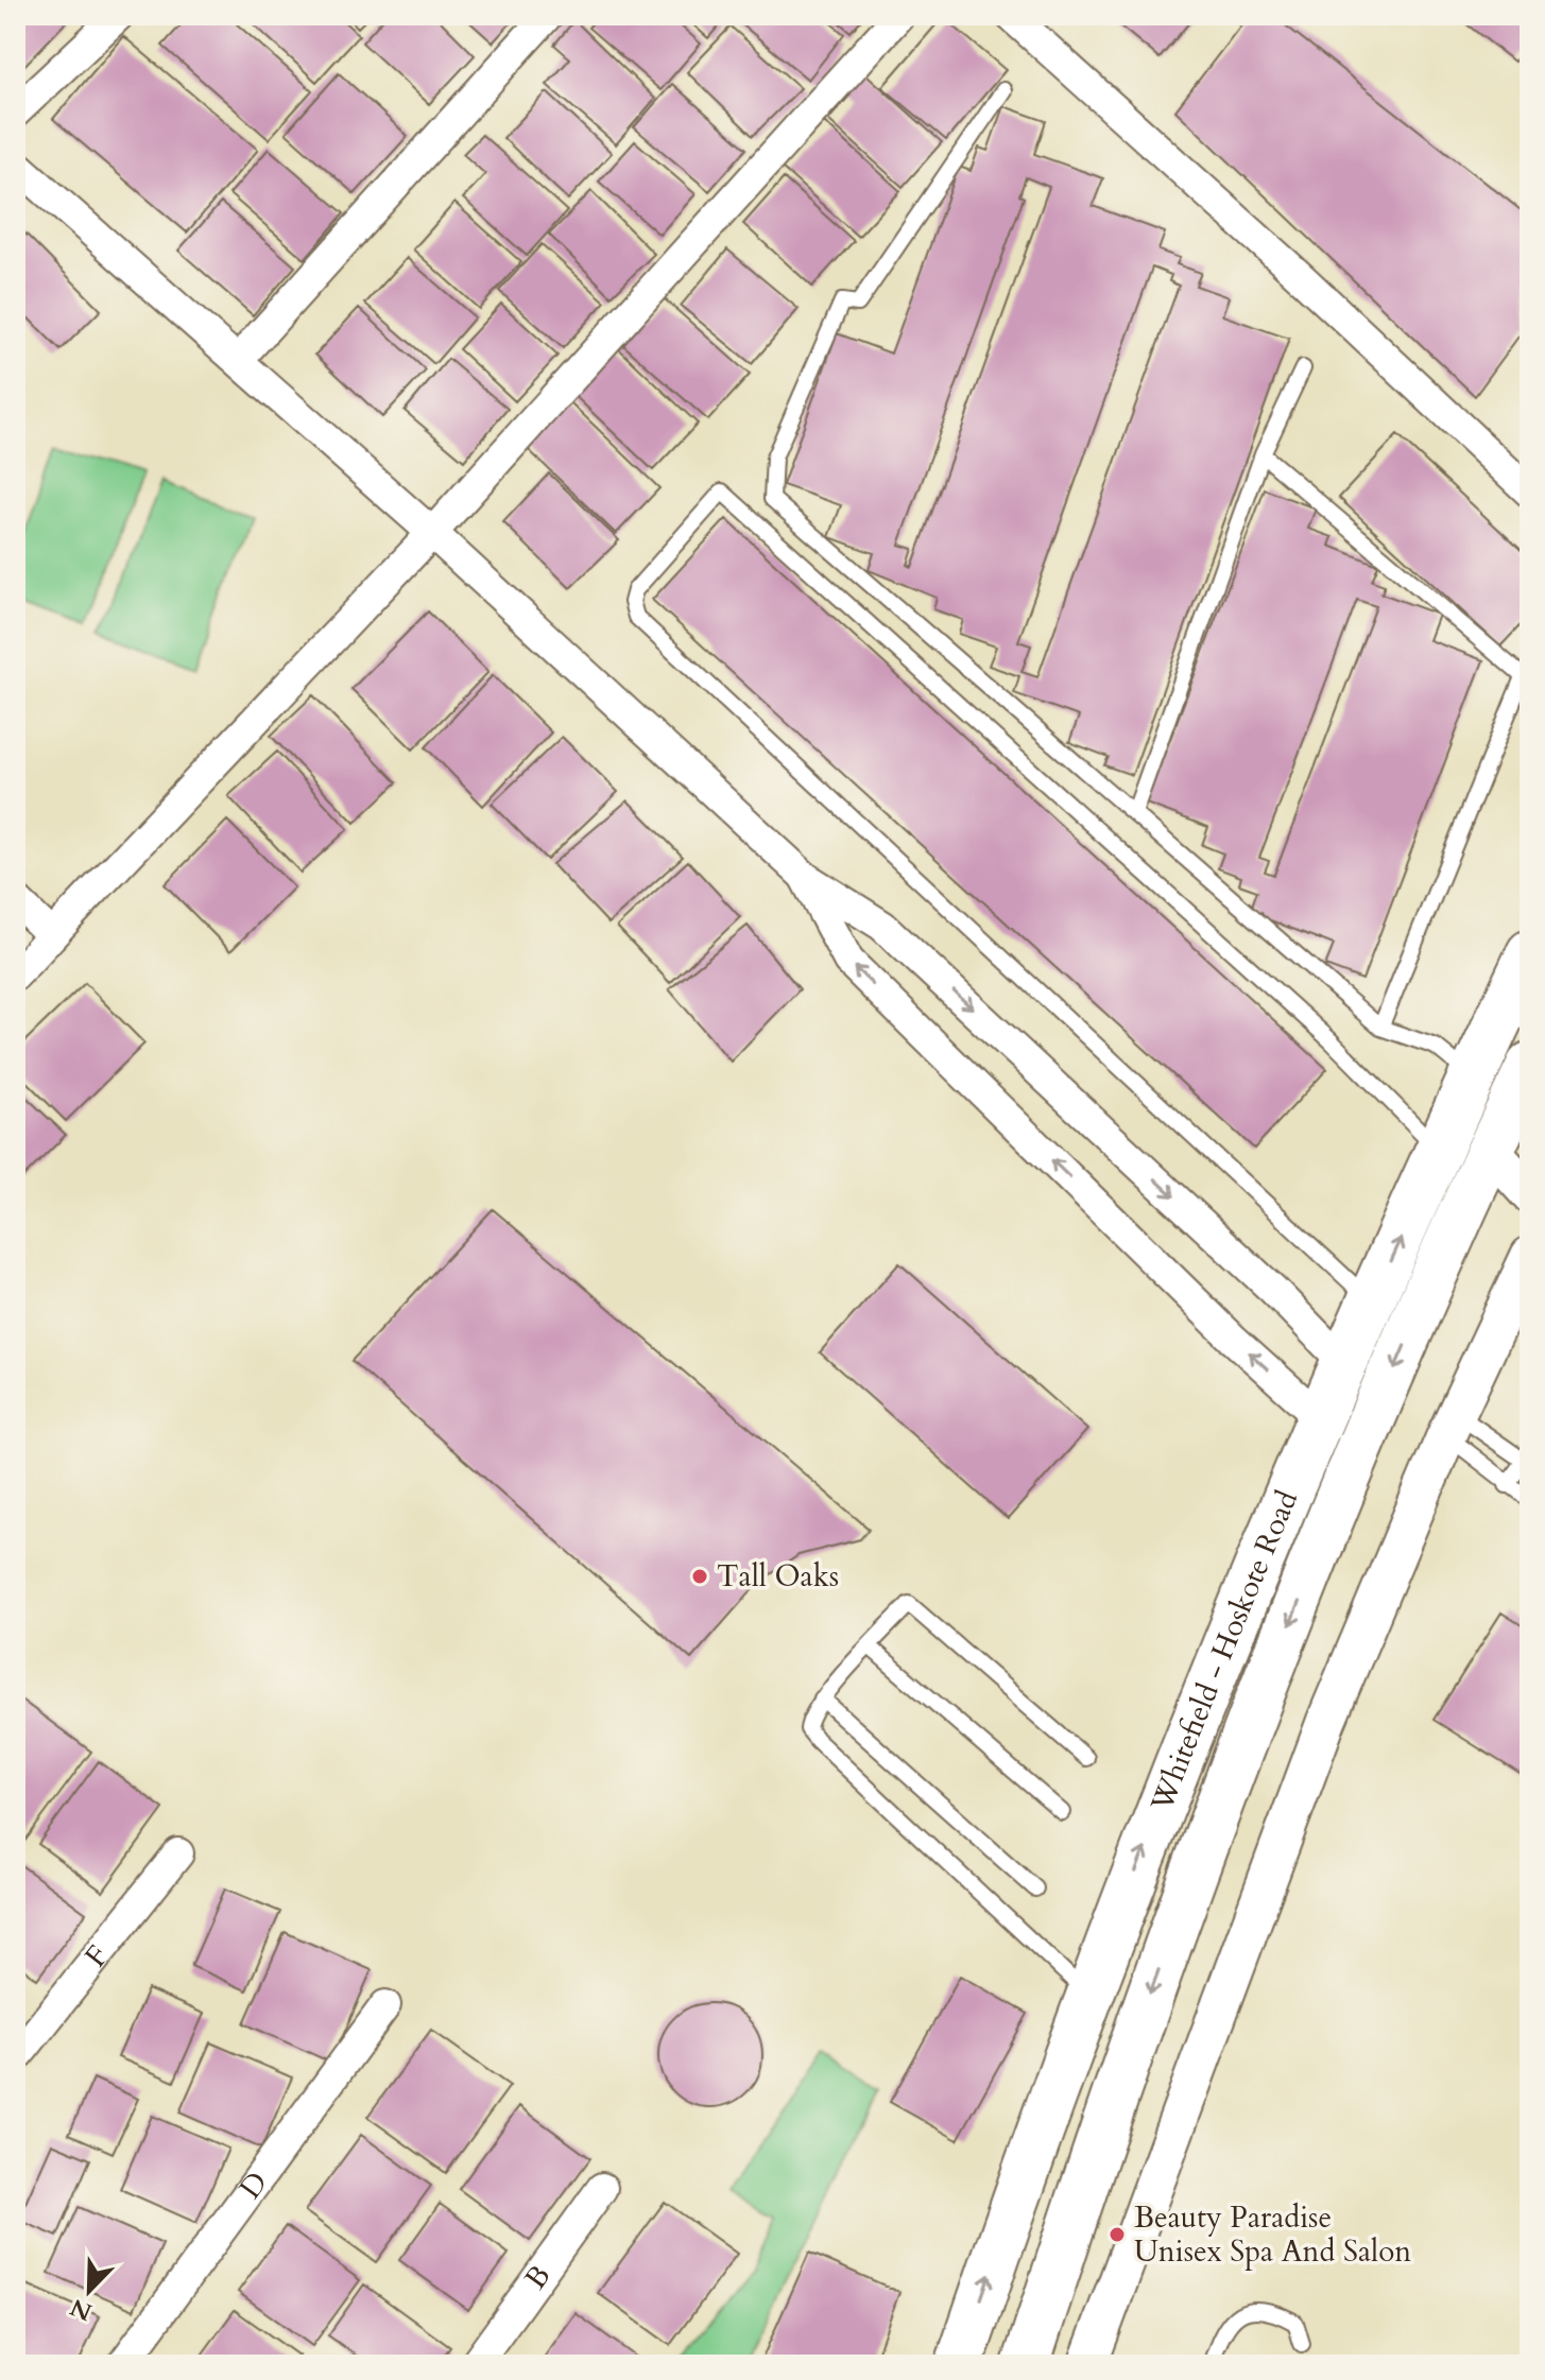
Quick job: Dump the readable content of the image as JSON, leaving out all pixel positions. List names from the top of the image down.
{
  "streets": {
    "main road": ["Whitefield - Hoskote Road"],
    "street": ["F", "D", "B"]
  },
  "places": ["Tall Oaks", "Beauty Paradise Unisex Spa And Salon"],
  "north": "bottom left"
}
